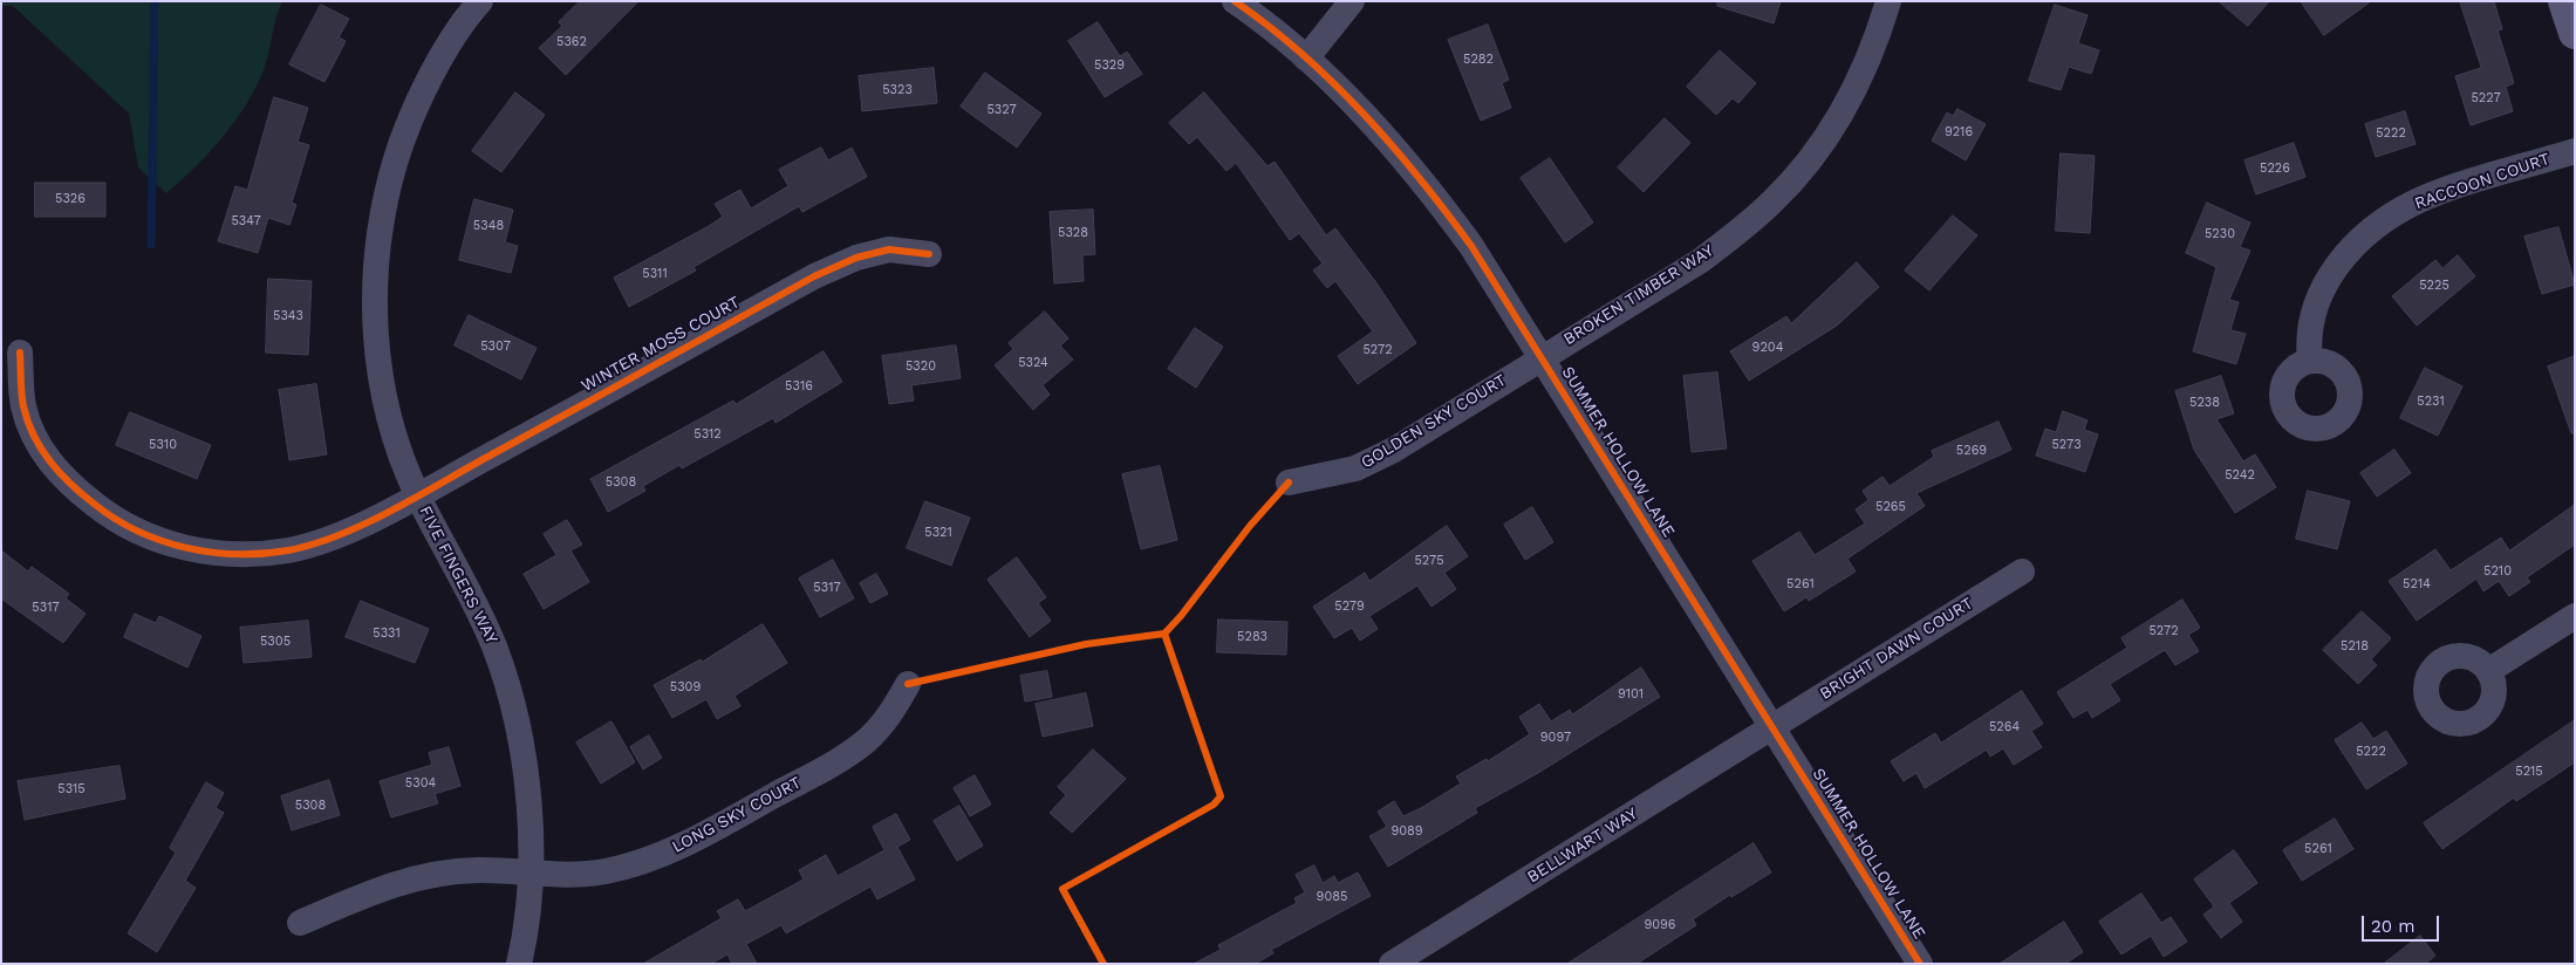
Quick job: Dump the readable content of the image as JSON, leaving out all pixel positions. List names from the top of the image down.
{
  "streets": {
    "street": [
      "RACCOON COURT",
      "BROKEN TIMBER WAY",
      "WINTER MOSS COURT",
      "GOLDEN SKY COURT",
      "SUMMER HOLLOW LANE",
      "FIVE FINGERS WAY",
      "BRIGHT DAWN COURT",
      "LONG SKY COURT",
      "BELLWART WAY"
    ]
  },
  "crossings": [
    ["BROKEN TIMBER WAY", "GOLDEN SKY COURT"],
    ["BROKEN TIMBER WAY", "SUMMER HOLLOW LANE"],
    ["WINTER MOSS COURT", "FIVE FINGERS WAY"],
    ["GOLDEN SKY COURT", "SUMMER HOLLOW LANE"],
    ["SUMMER HOLLOW LANE", "BRIGHT DAWN COURT"],
    ["SUMMER HOLLOW LANE", "BELLWART WAY"],
    ["FIVE FINGERS WAY", "LONG SKY COURT"],
    ["BRIGHT DAWN COURT", "BELLWART WAY"]
  ],
  "house_numbers": [
    "5362",
    "5282",
    "5329",
    "5323",
    "5227",
    "5327",
    "9216",
    "5222",
    "5226",
    "5326",
    "5347",
    "5348",
    "5328",
    "5230",
    "5311",
    "5225",
    "5343",
    "5307",
    "9204",
    "5272",
    "5324",
    "5320",
    "5316",
    "5231",
    "5238",
    "5312",
    "5310",
    "5273",
    "5269",
    "5242",
    "5308",
    "5265",
    "5321",
    "5275",
    "5210",
    "5261",
    "5214",
    "5317",
    "5279",
    "5317",
    "5272",
    "5331",
    "5283",
    "5305",
    "5218",
    "5309",
    "9101",
    "5264",
    "9097",
    "5222",
    "5215",
    "5304",
    "5315",
    "5308",
    "9089",
    "5261",
    "9085",
    "9096"
  ],
  "scale_bar": "20 m"
}
